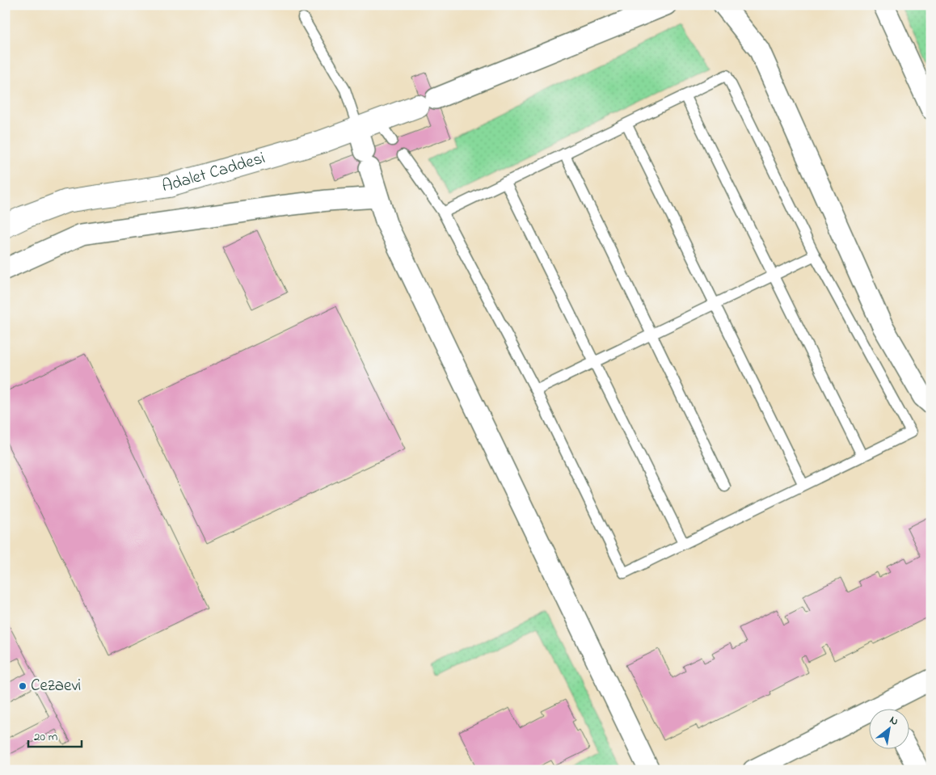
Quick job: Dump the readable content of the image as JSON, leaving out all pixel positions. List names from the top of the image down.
{
  "streets": {
    "street": ["Adalet Caddesi"]
  },
  "places": ["Cezaevi"],
  "scale_bar": "20 m",
  "north": "top right"
}
